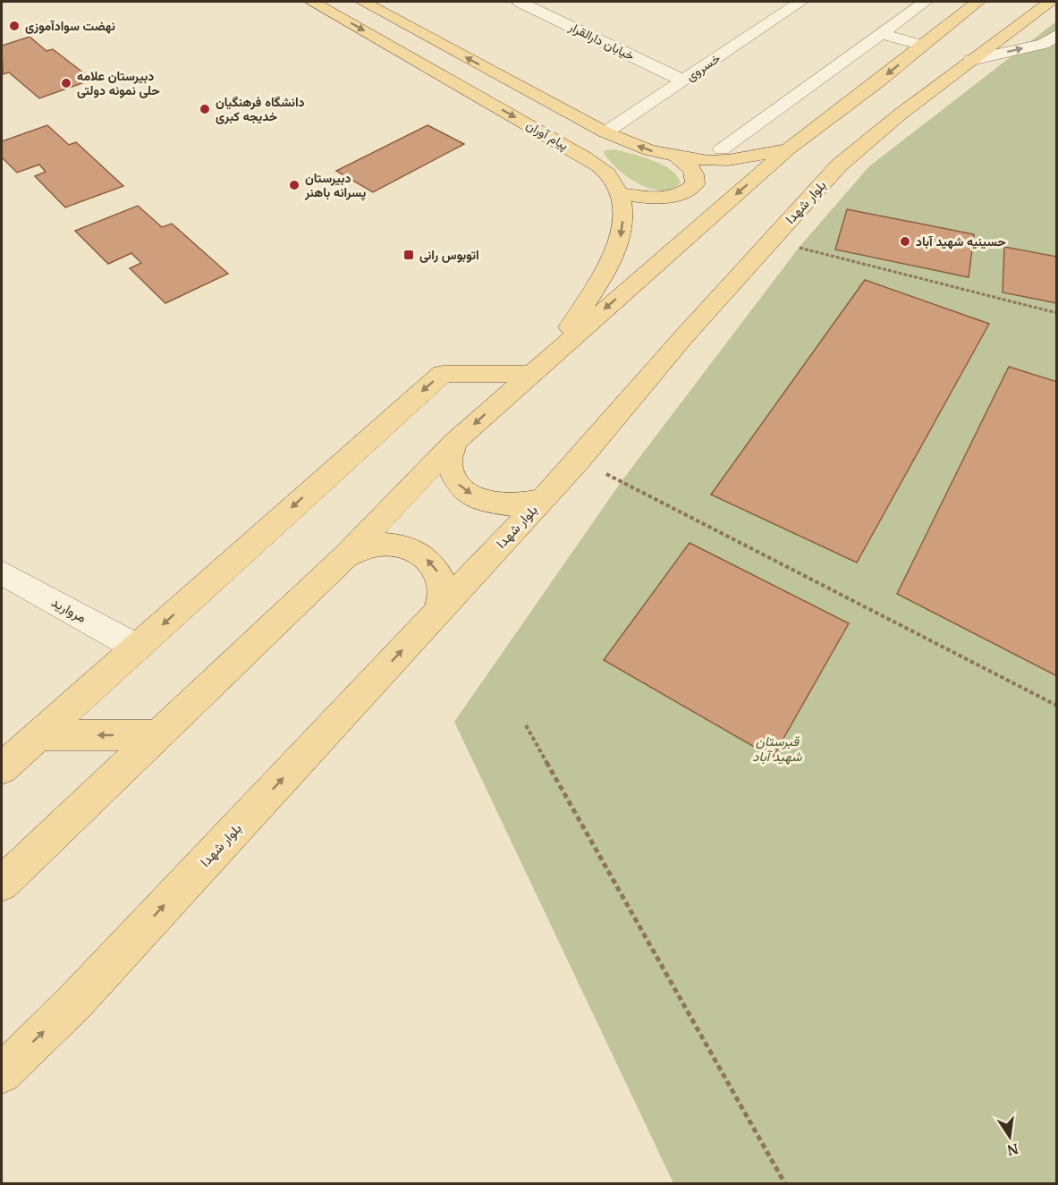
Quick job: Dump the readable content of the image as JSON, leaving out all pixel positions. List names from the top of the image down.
{
  "streets": {
    "main road": ["پیام آوران", "بلوار شهدا"],
    "street": ["خیابان دارالقرار", "خسروی", "مروارید"]
  },
  "crossings": [
    ["خیابان دارالقرار", "خسروی"]
  ],
  "parks": ["قبرستان شهید آباد"],
  "places": {
    "other": [
      "نهضت سوادآموزی",
      "دبیرستان علامه حلی نمونه دولتی",
      "دانشگاه فرهنگیان خدیجه کبری",
      "دبیرستان پسرانه باهنر",
      "حسینیه شهید آباد"
    ],
    "transit": ["اتوبوس رانی"]
  },
  "north": "bottom"
}
